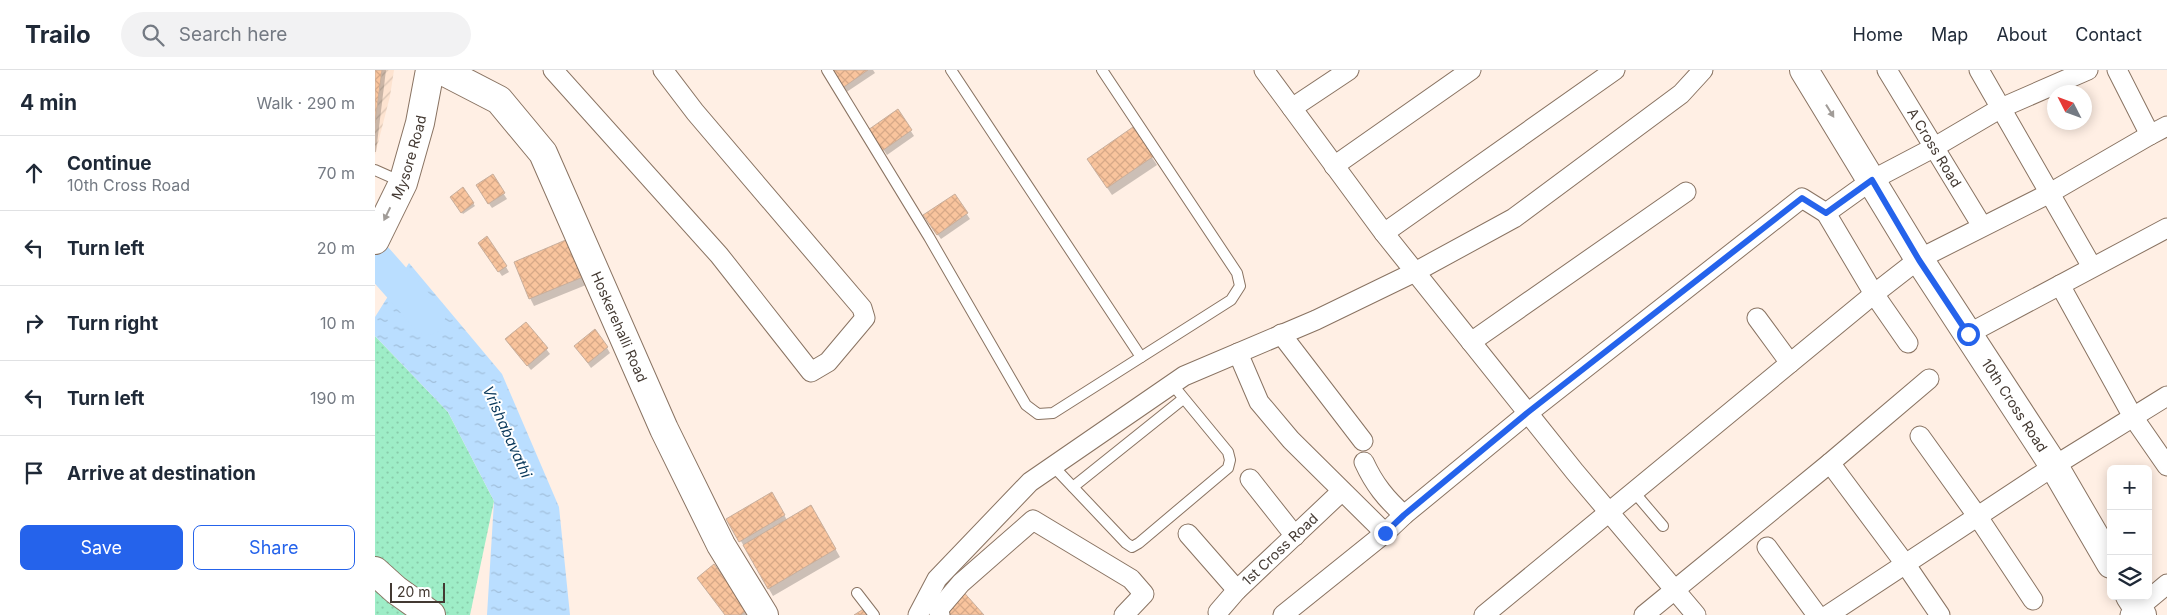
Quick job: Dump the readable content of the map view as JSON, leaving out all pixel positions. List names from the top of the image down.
{
  "streets": {
    "main road": ["Mysore Road", "Hoskerehalli Road", "10th Cross Road"],
    "street": ["A Cross Road", "1st Cross Road"]
  },
  "water": ["Vrishabavathi"],
  "scale_bar": "20 m",
  "north": "top left",
  "page": {
    "header": "Trailo",
    "search": "Search here",
    "nav": [
      "Home",
      "Map",
      "About",
      "Contact"
    ],
    "heading": ["4 min", "Walk · 290 m"],
    "list": [
      ["Continue", "10th Cross Road", "70 m"],
      ["Turn left", "20 m"],
      ["Turn right", "10 m"],
      ["Turn left", "190 m"],
      "Arrive at destination"
    ],
    "map_buttons": ["+", "−"],
    "buttons": ["Save", "Share"],
    "scale": "20 m"
  }
}
